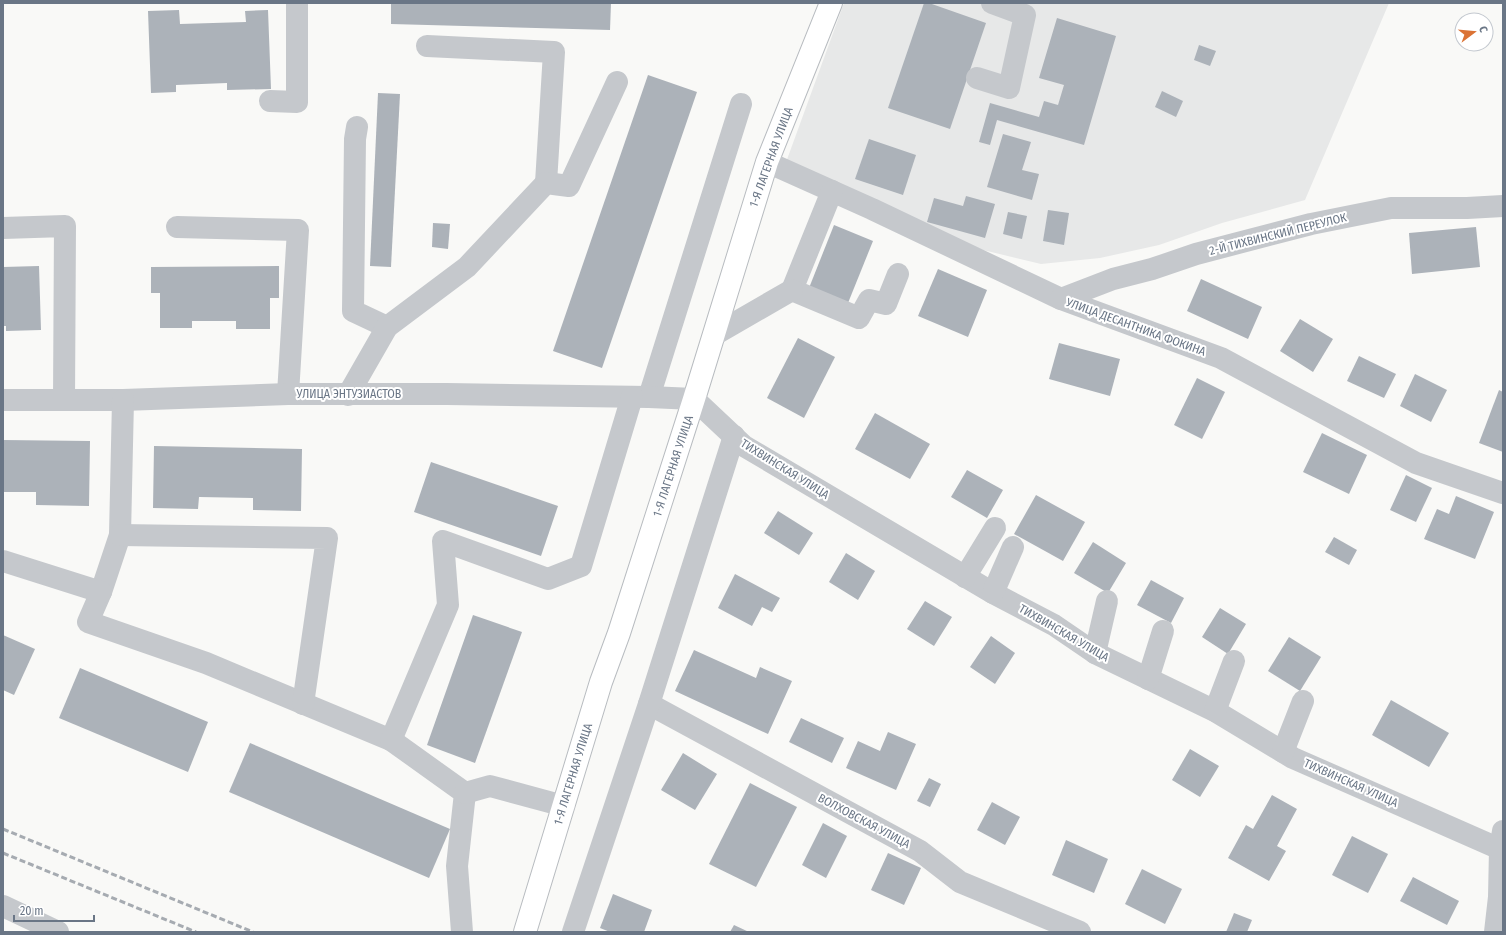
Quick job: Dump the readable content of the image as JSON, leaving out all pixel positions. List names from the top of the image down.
{
  "streets": {
    "main road": ["1-Я ЛАГЕРНАЯ УЛИЦА"],
    "street": [
      "2-Й ТИХВИНСКИЙ ПЕРЕУЛОК",
      "УЛИЦА ДЕСАНТНИКА ФОКИНА",
      "УЛИЦА ЭНТУЗИАСТОВ",
      "ТИХВИНСКАЯ УЛИЦА",
      "ВОЛХОВСКАЯ УЛИЦА"
    ]
  },
  "crossings": [
    ["1-Я ЛАГЕРНАЯ УЛИЦА", "УЛИЦА ДЕСАНТНИКА ФОКИНА"],
    ["1-Я ЛАГЕРНАЯ УЛИЦА", "УЛИЦА ЭНТУЗИАСТОВ"],
    ["1-Я ЛАГЕРНАЯ УЛИЦА", "ТИХВИНСКАЯ УЛИЦА"],
    ["2-Й ТИХВИНСКИЙ ПЕРЕУЛОК", "УЛИЦА ДЕСАНТНИКА ФОКИНА"],
    ["УЛИЦА ЭНТУЗИАСТОВ", "ТИХВИНСКАЯ УЛИЦА"]
  ],
  "scale_bar": "20 m",
  "north": "right"
}
